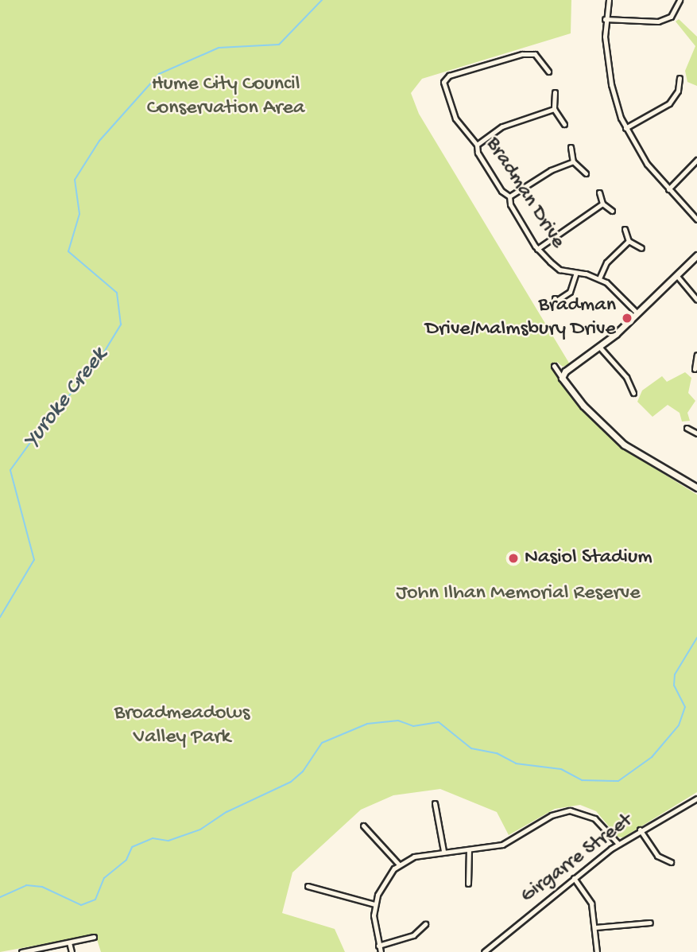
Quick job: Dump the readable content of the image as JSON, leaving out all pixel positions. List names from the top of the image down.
{
  "streets": {
    "street": ["Bradman Drive", "Girgarre Street"]
  },
  "water": ["Yuroke Creek"],
  "parks": ["Hume City Council Conservation Area", "John Ilhan Memorial Reserve", "Broadmeadows Valley Park"],
  "places": ["Bradman Drive/Malmsbury Drive", "Nasiol Stadium"]
}
